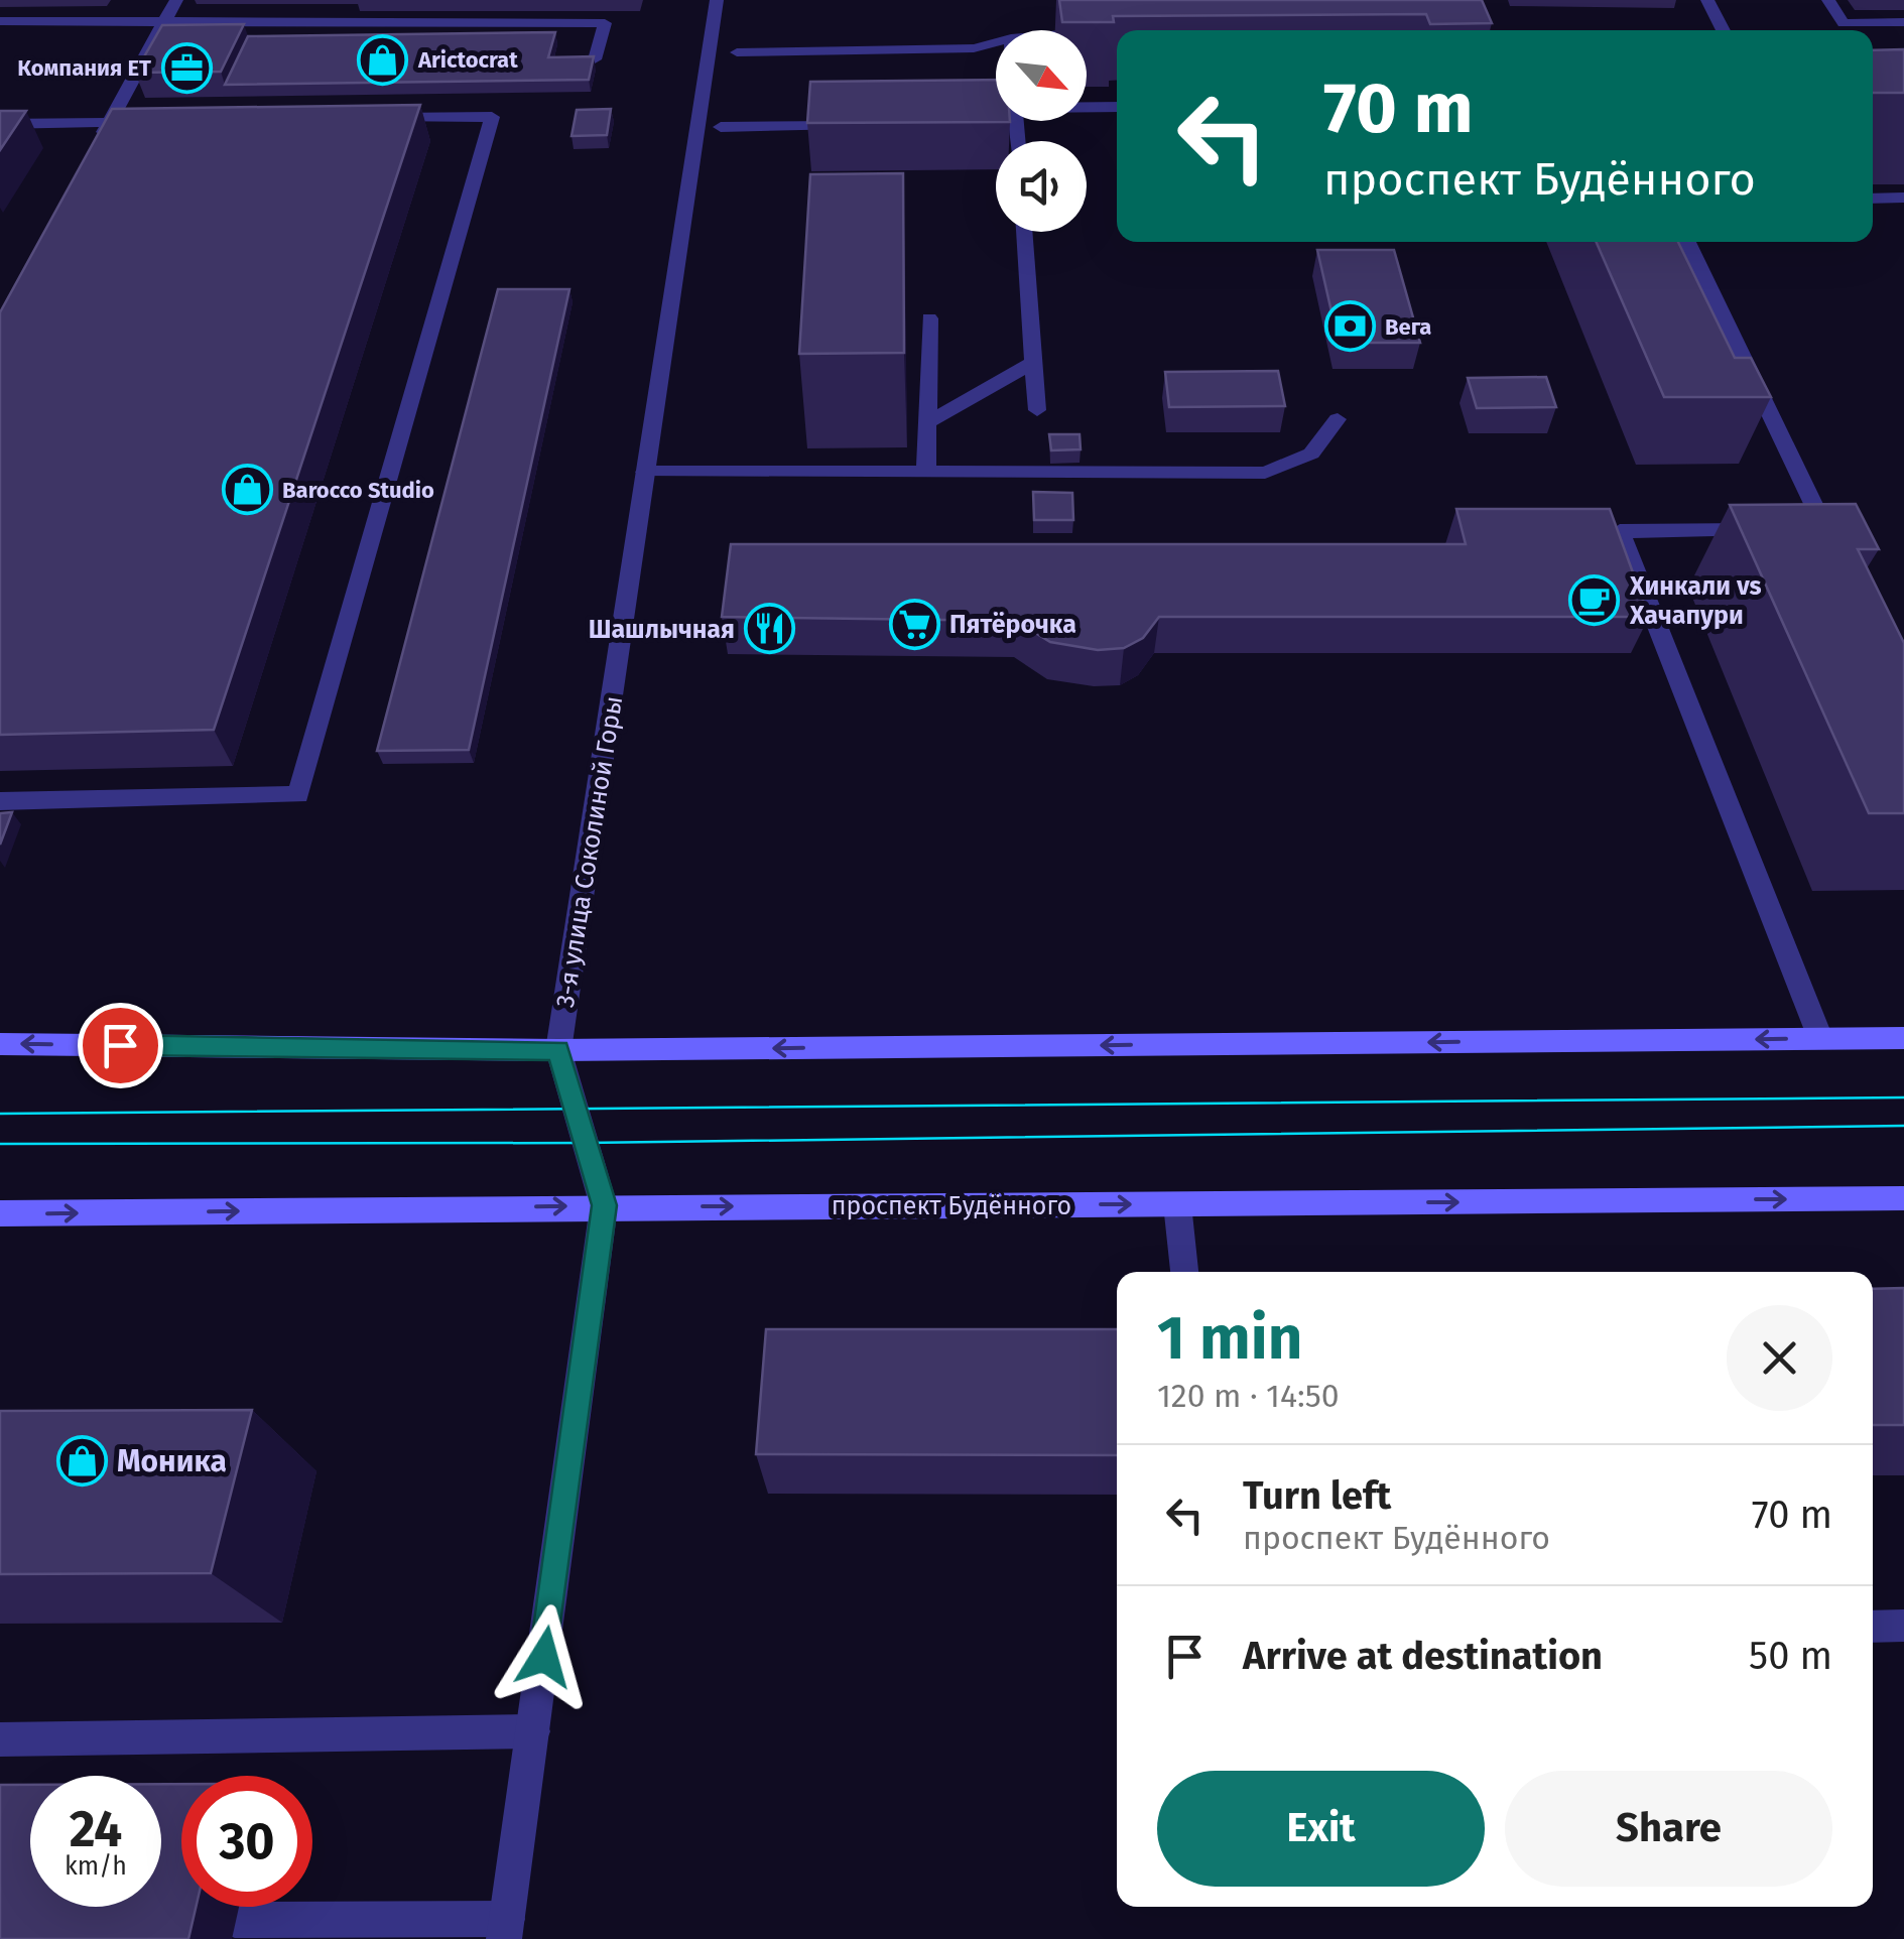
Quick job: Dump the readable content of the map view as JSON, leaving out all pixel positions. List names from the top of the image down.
{
  "streets": {
    "main road": ["проспект Будённого"],
    "street": ["3-я улица Соколиной Горы"]
  },
  "crossings": [
    ["3-я улица Соколиной Горы", "проспект Будённого"]
  ],
  "places": {
    "shop": ["Arictocrat", "Barocco Studio", "Моника"],
    "office": ["Компания ЕТ"],
    "bank": ["Вега"],
    "cafe": ["Хинкали vs Хачапури"],
    "supermarket": ["Пятёрочка"],
    "restaurant": ["Шашлычная"]
  },
  "north": "bottom right",
  "page": {
    "turn": ["70 m", "проспект Будённого"],
    "heading": ["1 min", "120 m · 14:50"],
    "list": [
      {
        "name": "Turn left",
        "note": "проспект Будённого",
        "value": "70 m"
      },
      {
        "name": "Arrive at destination",
        "value": "50 m"
      }
    ],
    "buttons": ["Exit", "Share"],
    "speed": "24 km/h",
    "limit": "30"
  }
}
